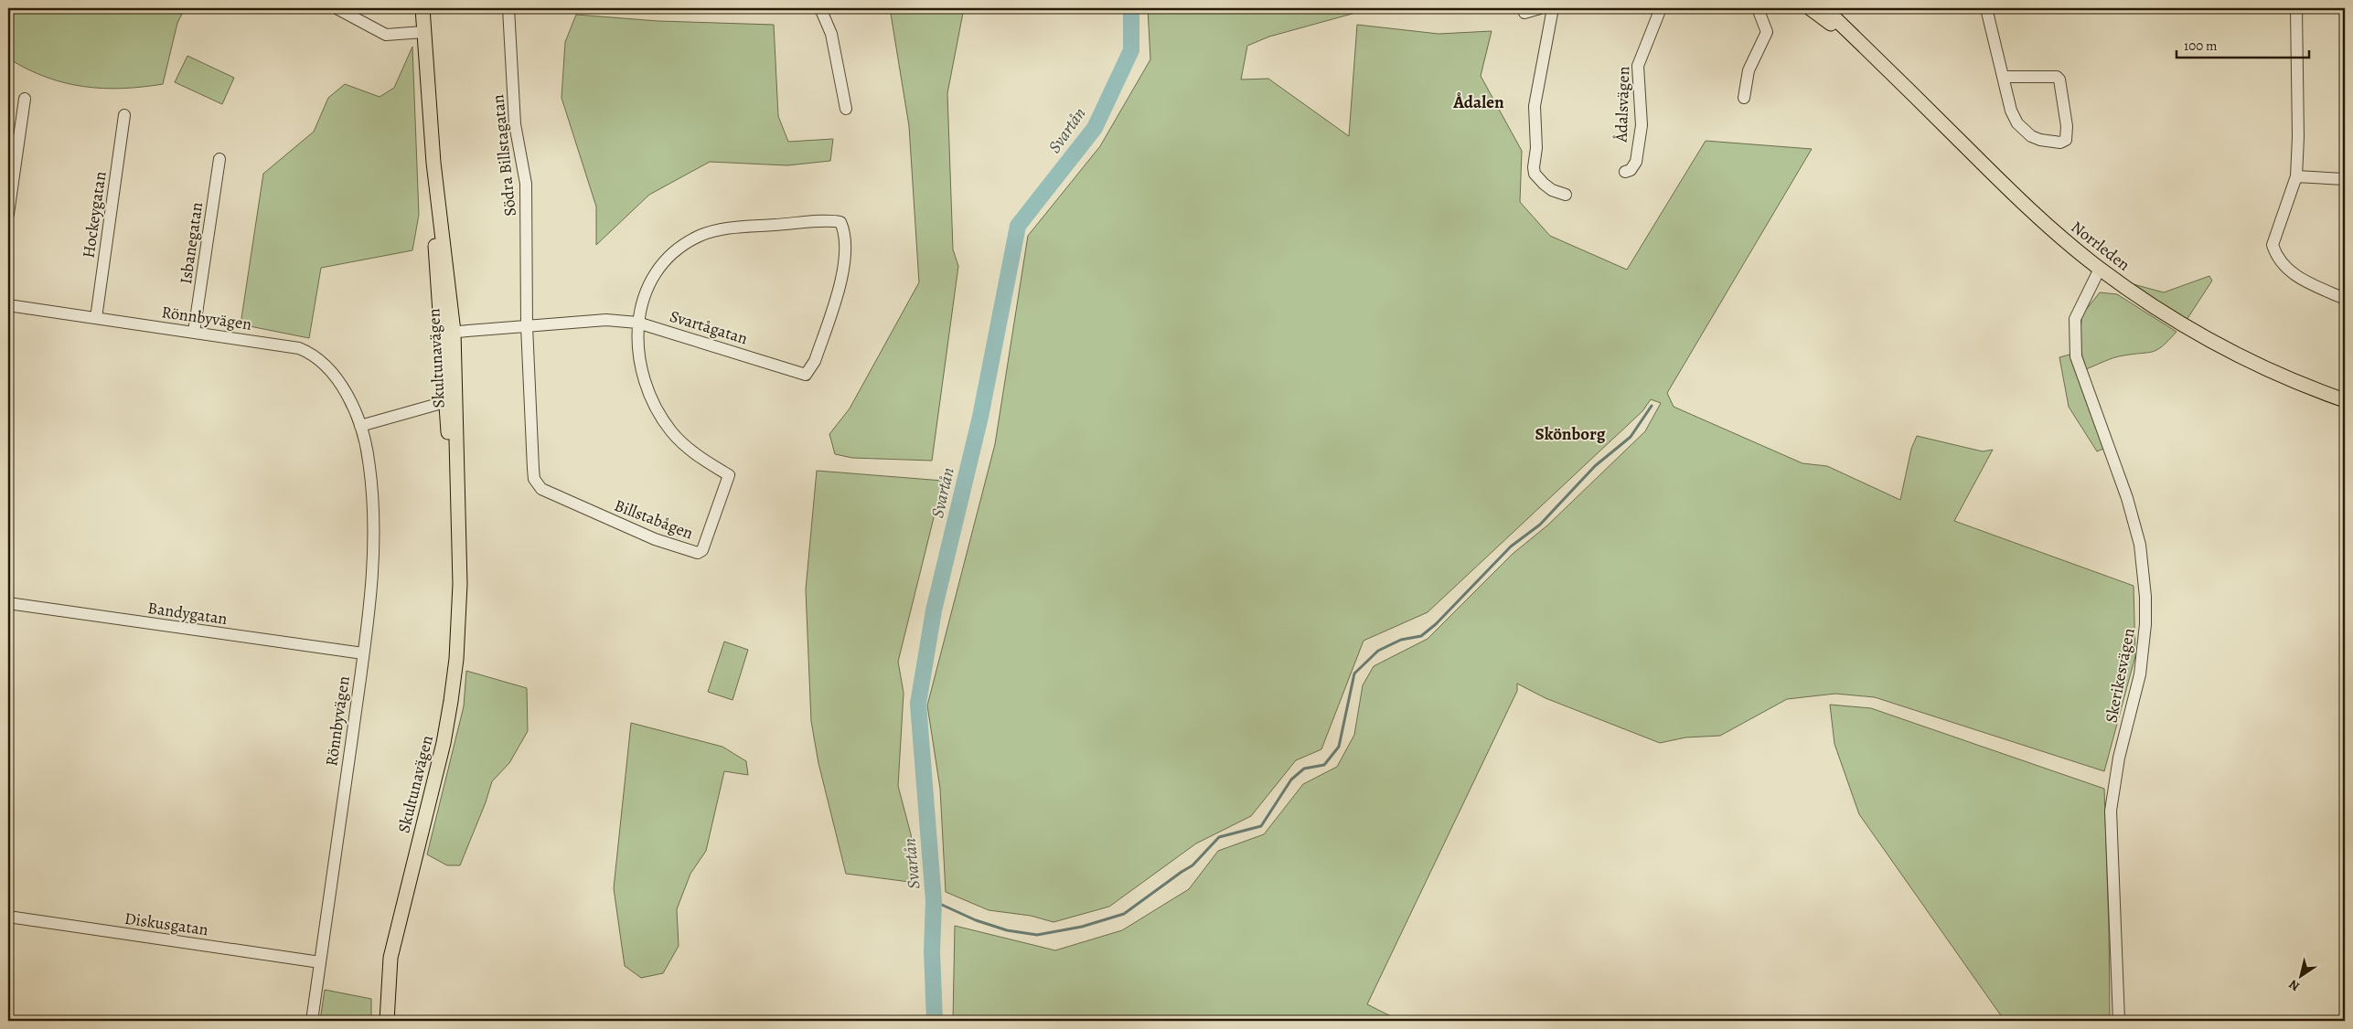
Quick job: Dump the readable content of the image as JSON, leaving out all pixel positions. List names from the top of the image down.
{
  "streets": {
    "main road": ["Norrleden", "Skultunavägen"],
    "street": [
      "Ådalsvägen",
      "Södra Billstagatan",
      "Hockeygatan",
      "Isbanegatan",
      "Rönnbyvägen",
      "Svartågatan",
      "Billstabågen",
      "Bandygatan",
      "Skerikesvägen",
      "Diskusgatan"
    ]
  },
  "crossings": [
    ["Södra Billstagatan", "Svartågatan"],
    ["Södra Billstagatan", "Billstabågen"],
    ["Hockeygatan", "Rönnbyvägen"],
    ["Isbanegatan", "Rönnbyvägen"],
    ["Norrleden", "Skerikesvägen"],
    ["Rönnbyvägen", "Bandygatan"],
    ["Rönnbyvägen", "Diskusgatan"],
    ["Svartågatan", "Skultunavägen"],
    ["Svartågatan", "Billstabågen"]
  ],
  "districts": ["Ådalen", "Skönborg"],
  "water": ["Svartån"],
  "scale_bar": "100 m",
  "north": "bottom left"
}
